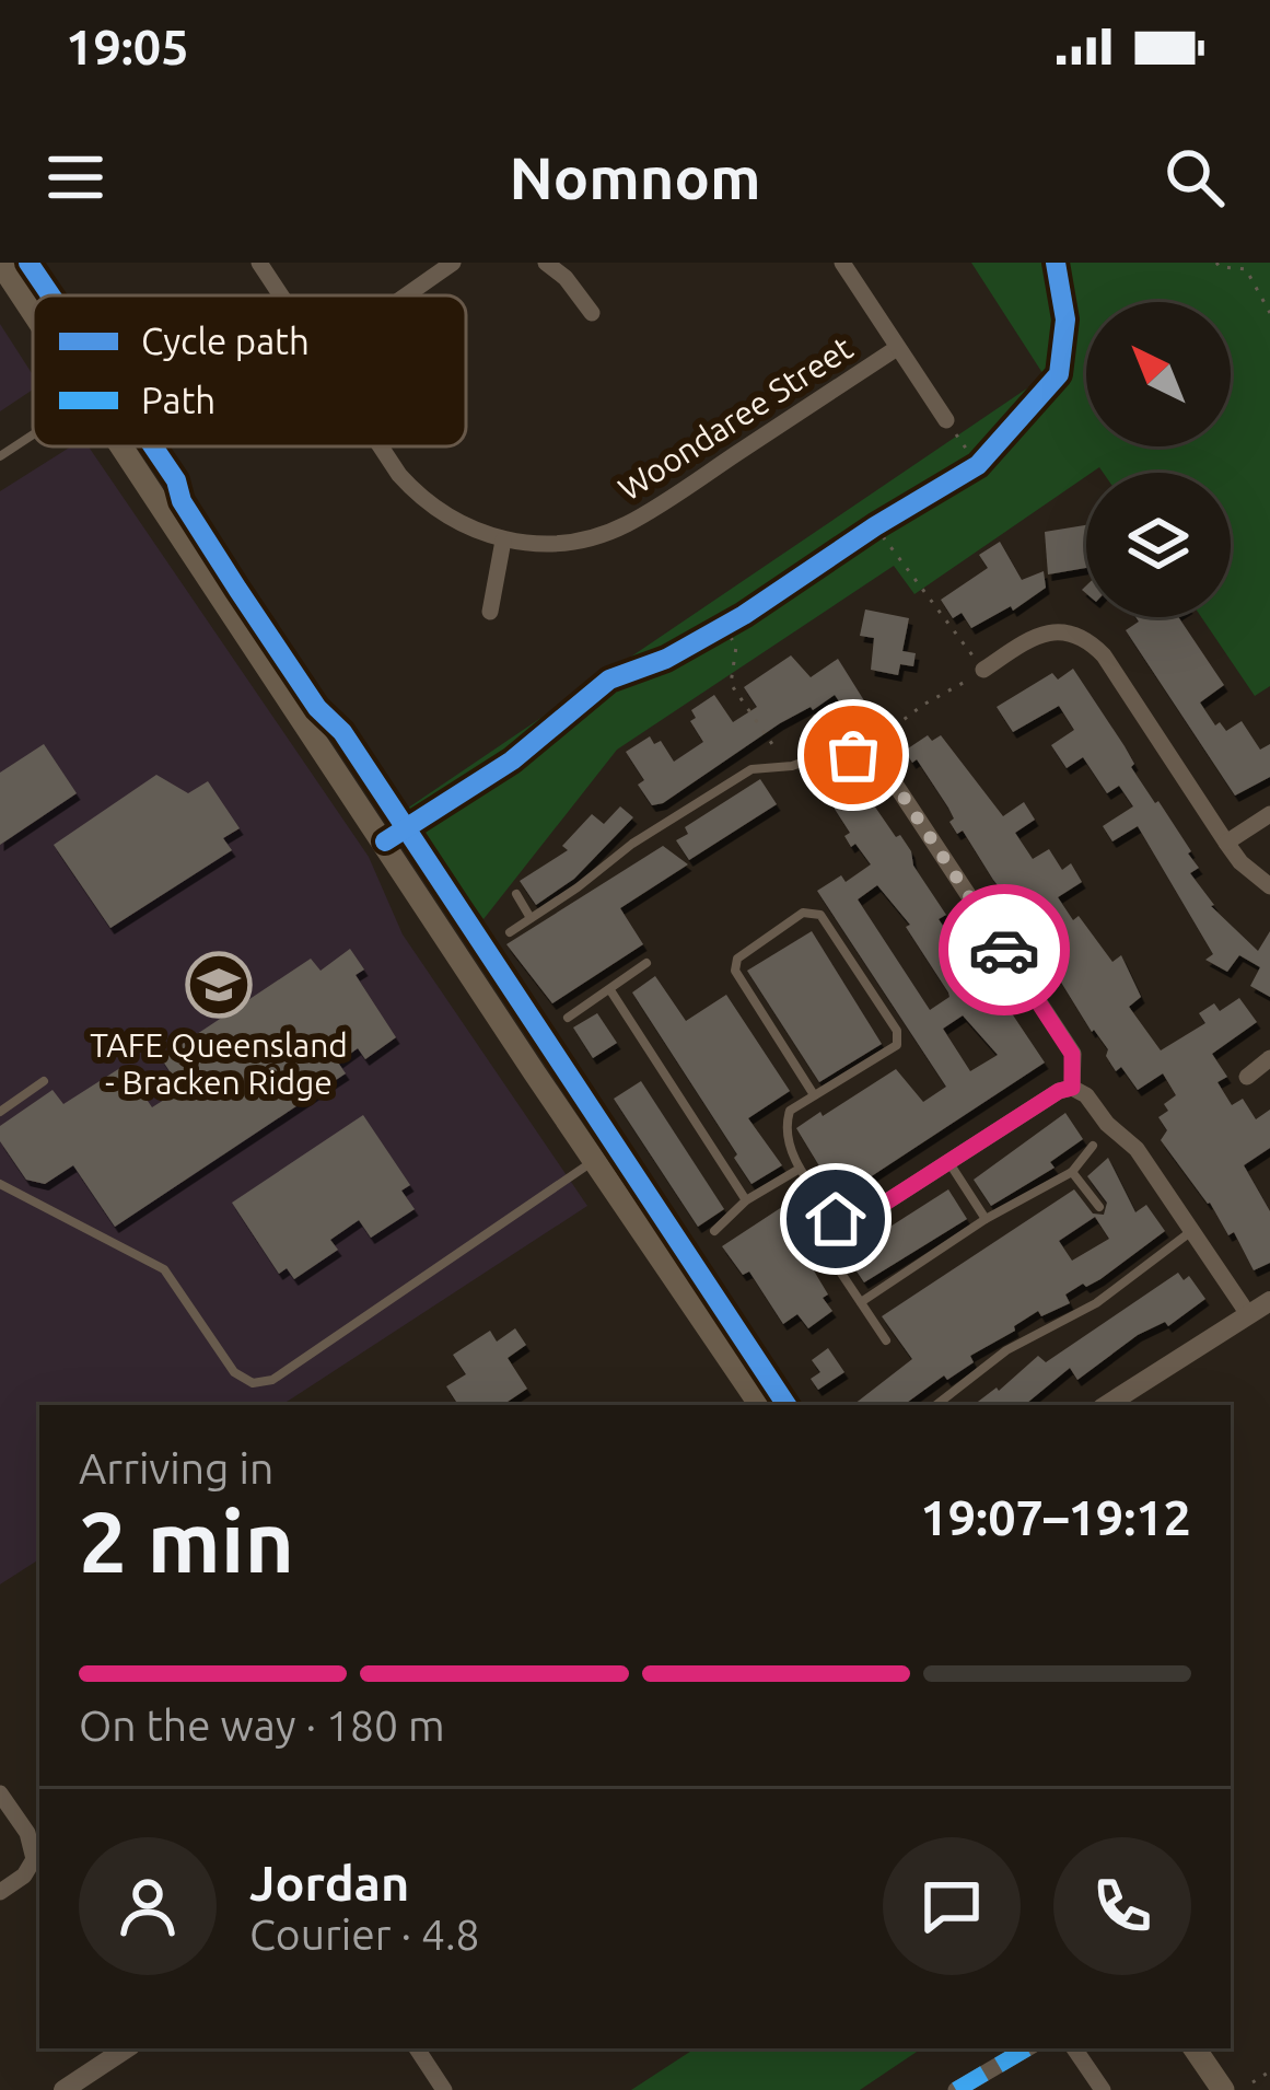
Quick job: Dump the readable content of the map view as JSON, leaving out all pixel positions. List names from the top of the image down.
{
  "streets": {
    "street": ["Woondaree Street"]
  },
  "places": {
    "school or university": ["TAFE Queensland - Bracken Ridge"]
  },
  "legend": ["Cycle path", "Path"],
  "north": "top left",
  "page": {
    "status": "19:05",
    "header": "Nomnom",
    "heading": ["2 min", "Arriving in", "19:07–19:12"],
    "panel": ["Jordan", "Courier · 4.8"],
    "bar": "On the way · 180 m"
  }
}
